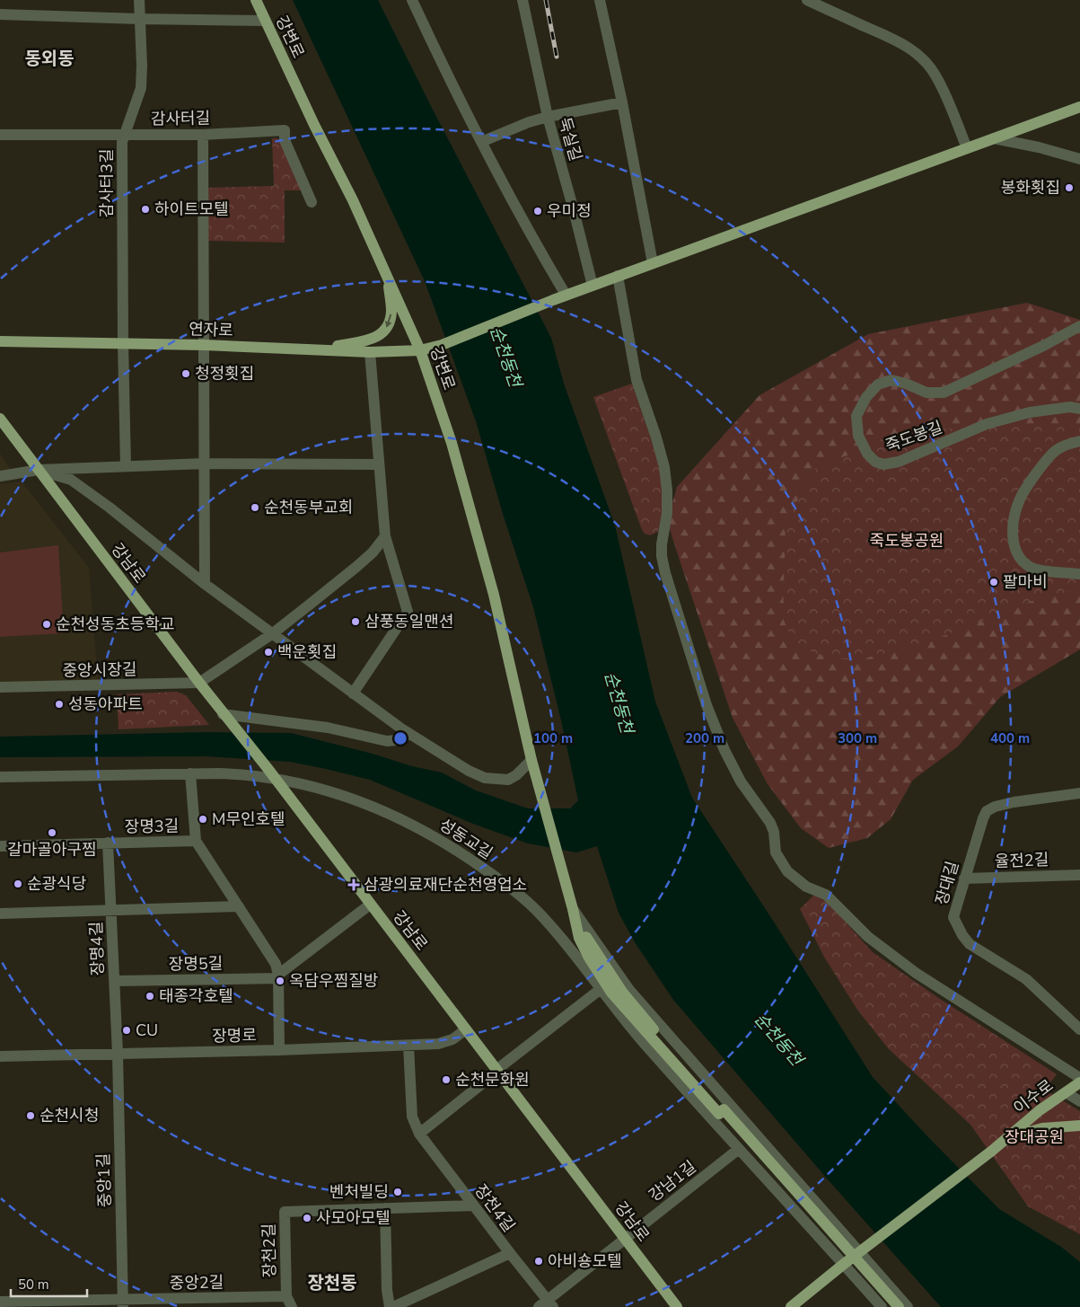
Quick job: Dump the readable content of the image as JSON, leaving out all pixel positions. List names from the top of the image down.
{
  "streets": {
    "main road": [
      "강변로",
      "연자로",
      "강남로",
      "이수로"
    ],
    "street": [
      "감사터길",
      "둑실길",
      "감사터3길",
      "죽도봉길",
      "중앙시장길",
      "장명3길",
      "성동교길",
      "율전2길",
      "장대길",
      "장명4길",
      "장명5길",
      "장명로",
      "중앙1길",
      "강남1길",
      "장천4길",
      "장천2길",
      "중앙2길"
    ]
  },
  "crossings": [
    ["강변로", "연자로"],
    ["감사터길", "감사터3길"],
    ["둑실길", "연자로"],
    ["감사터3길", "연자로"],
    ["강남로", "중앙시장길"],
    ["강남로", "성동교길"],
    ["강남로", "장명로"],
    ["강남로", "강남1길"],
    ["장명3길", "장명4길"],
    ["율전2길", "장대길"],
    ["장명4길", "장명5길"],
    ["장명4길", "장명로"],
    ["장명4길", "중앙1길"],
    ["장명로", "중앙1길"],
    ["장명로", "장천4길"],
    ["중앙1길", "중앙2길"],
    ["장천4길", "장천2길"],
    ["장천2길", "중앙2길"]
  ],
  "districts": ["동외동", "장천동"],
  "water": ["순천동천"],
  "parks": ["죽도봉공원", "장대공원"],
  "places": {
    "other": [
      "봉화횟집",
      "하이트모텔",
      "우미정",
      "청정횟집",
      "순천동부교회",
      "팔마비",
      "삼풍동일맨션",
      "순천성동초등학교",
      "백운횟집",
      "성동아파트",
      "M무인호텔",
      "갈마골아구찜",
      "순광식당",
      "옥담우찜질방",
      "태종각호텔",
      "CU",
      "순천문화원",
      "순천시청",
      "벤처빌딩",
      "사모아모텔",
      "아비숑모텔"
    ],
    "health": ["삼광의료재단순천영업소"]
  },
  "scale_bar": "50 m",
  "rings": [
    "100 m",
    "200 m",
    "300 m",
    "400 m"
  ]
}
